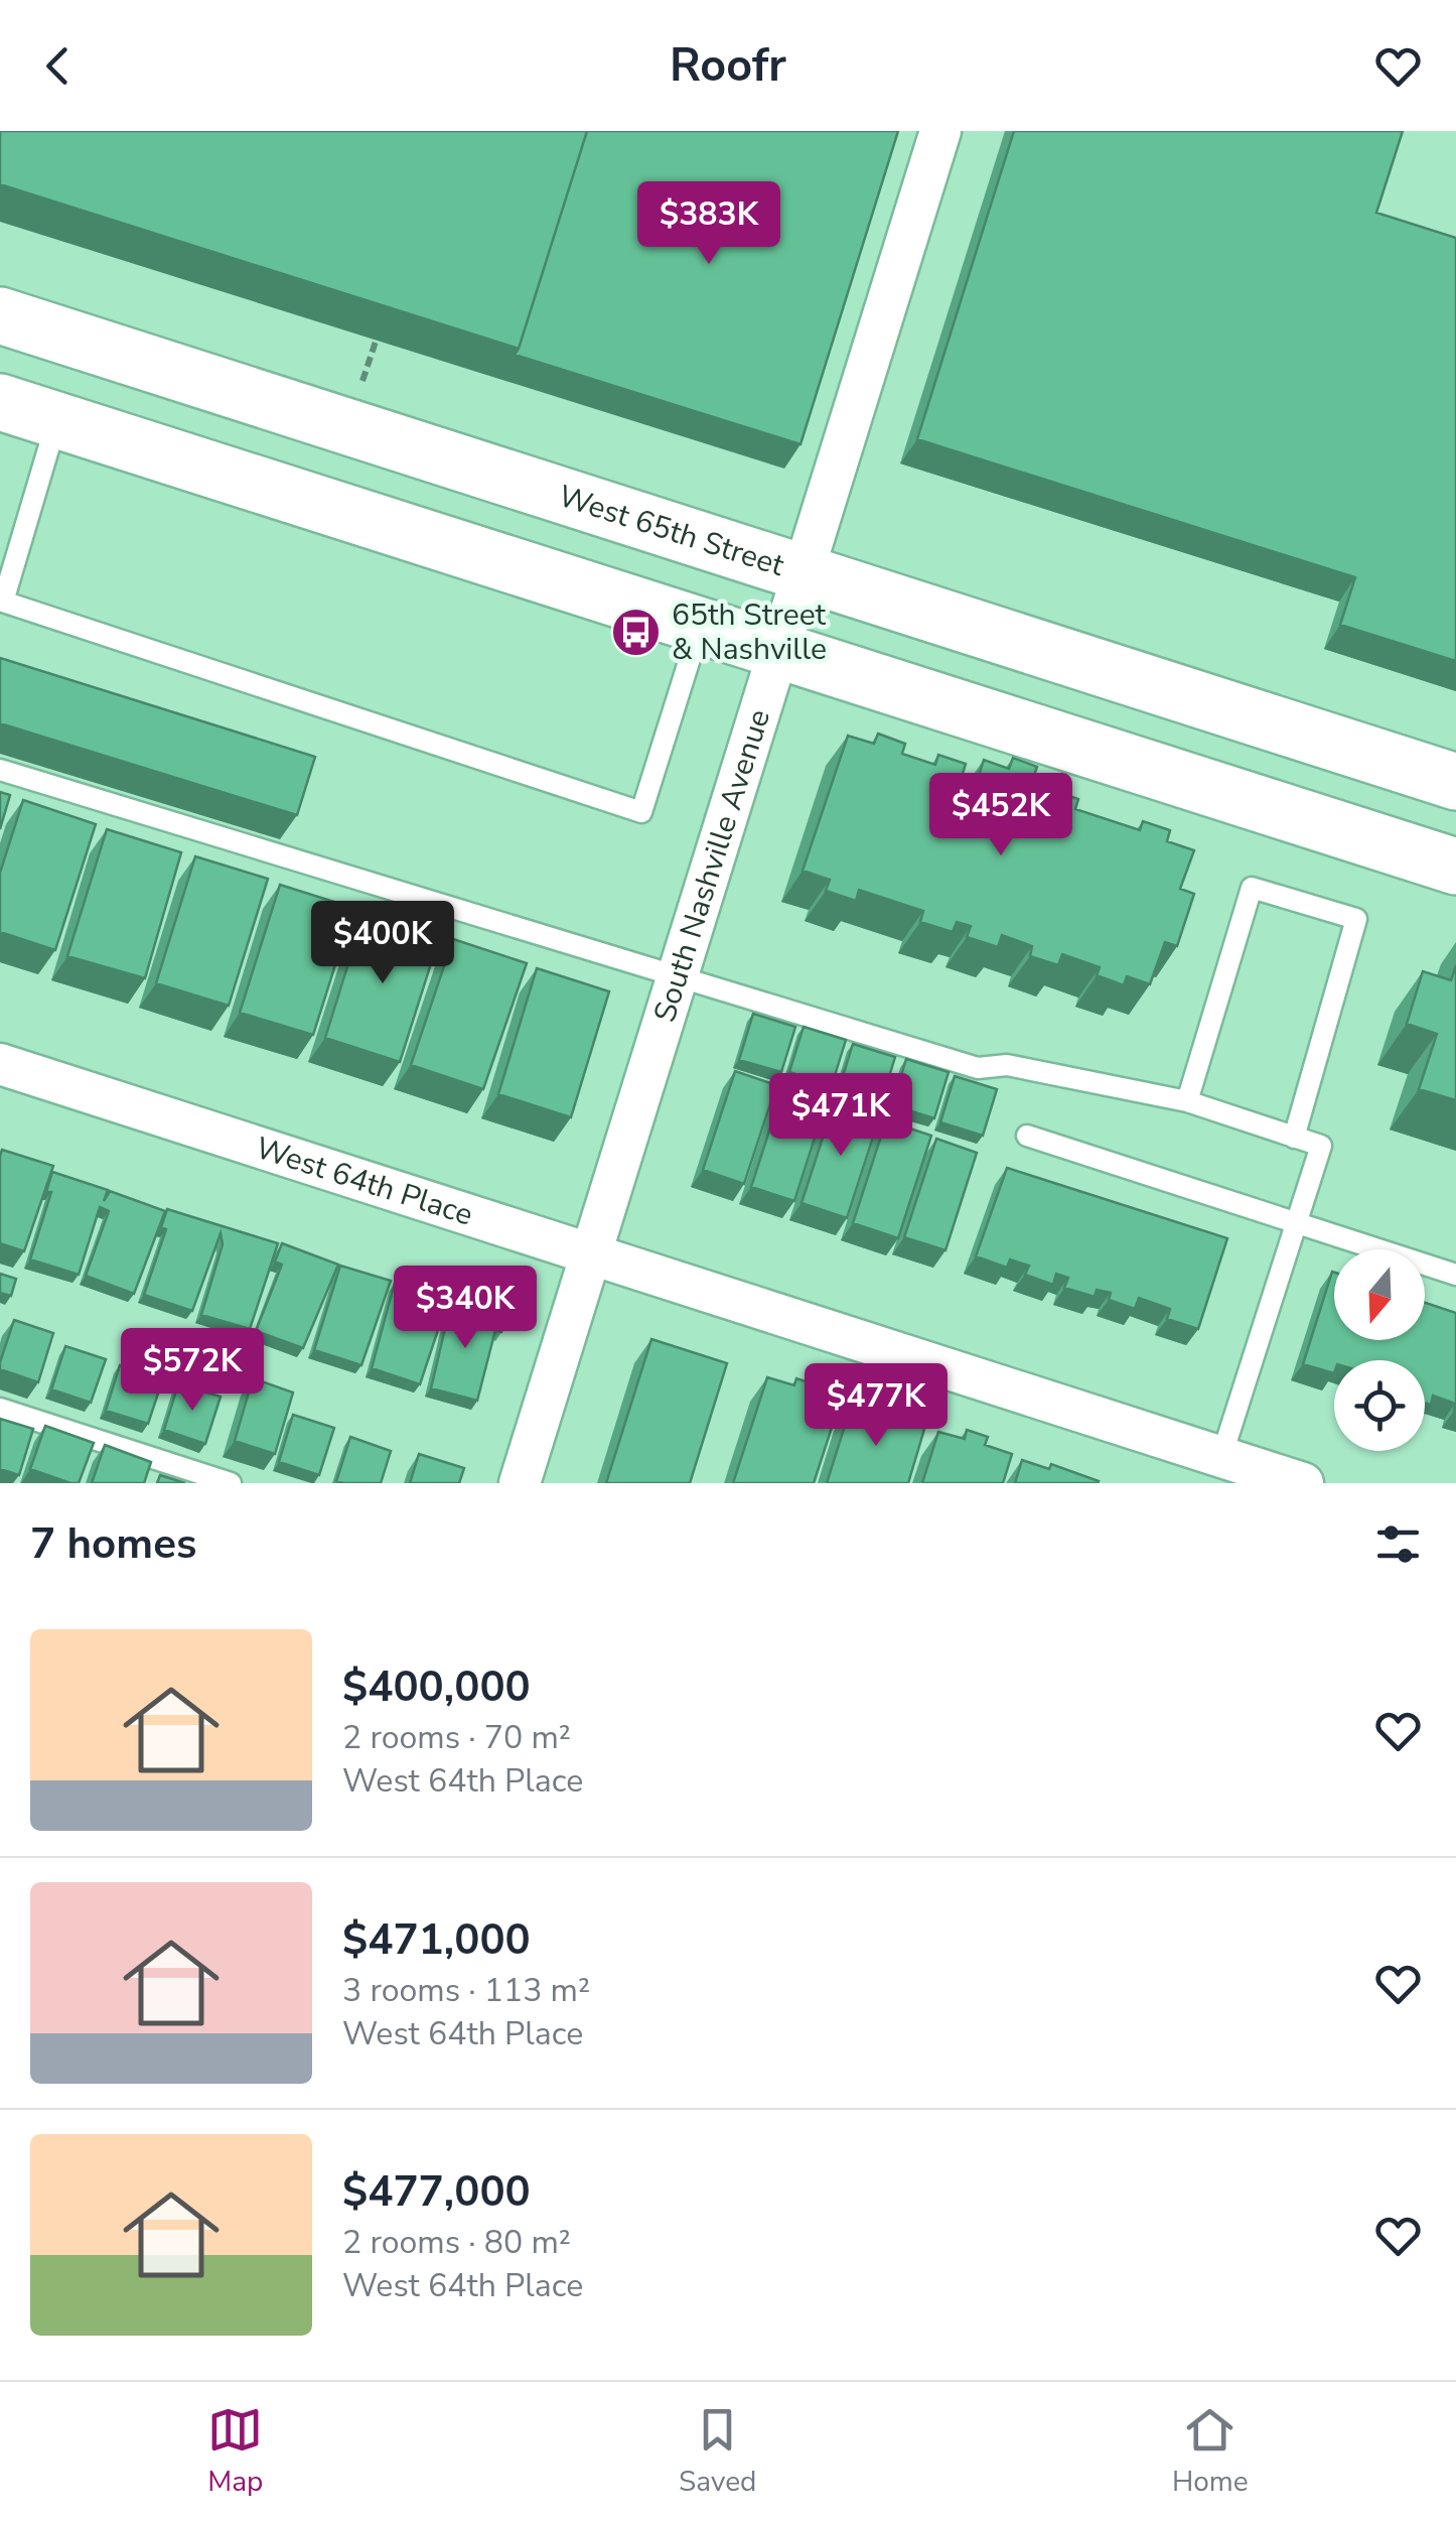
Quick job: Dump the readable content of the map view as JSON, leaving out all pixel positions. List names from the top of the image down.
{
  "streets": {
    "street": ["West 65th Street", "South Nashville Avenue", "West 64th Place"]
  },
  "crossings": [
    ["West 65th Street", "South Nashville Avenue"],
    ["South Nashville Avenue", "West 64th Place"]
  ],
  "places": {
    "bus stop": ["65th Street & Nashville"]
  },
  "north": "bottom",
  "page": {
    "header": "Roofr",
    "price": [
      "$383K",
      "$452K",
      "$400K",
      "$471K",
      "$340K",
      "$572K",
      "$477K"
    ],
    "heading": "7 homes",
    "list": [
      {
        "name": "$400,000",
        "note": "2 rooms · 70 m² · West 64th Place"
      },
      {
        "name": "$471,000",
        "note": "3 rooms · 113 m² · West 64th Place"
      },
      {
        "name": "$477,000",
        "note": "2 rooms · 80 m² · West 64th Place"
      }
    ],
    "tabs": ["Map", "Saved", "Home"]
  }
}
